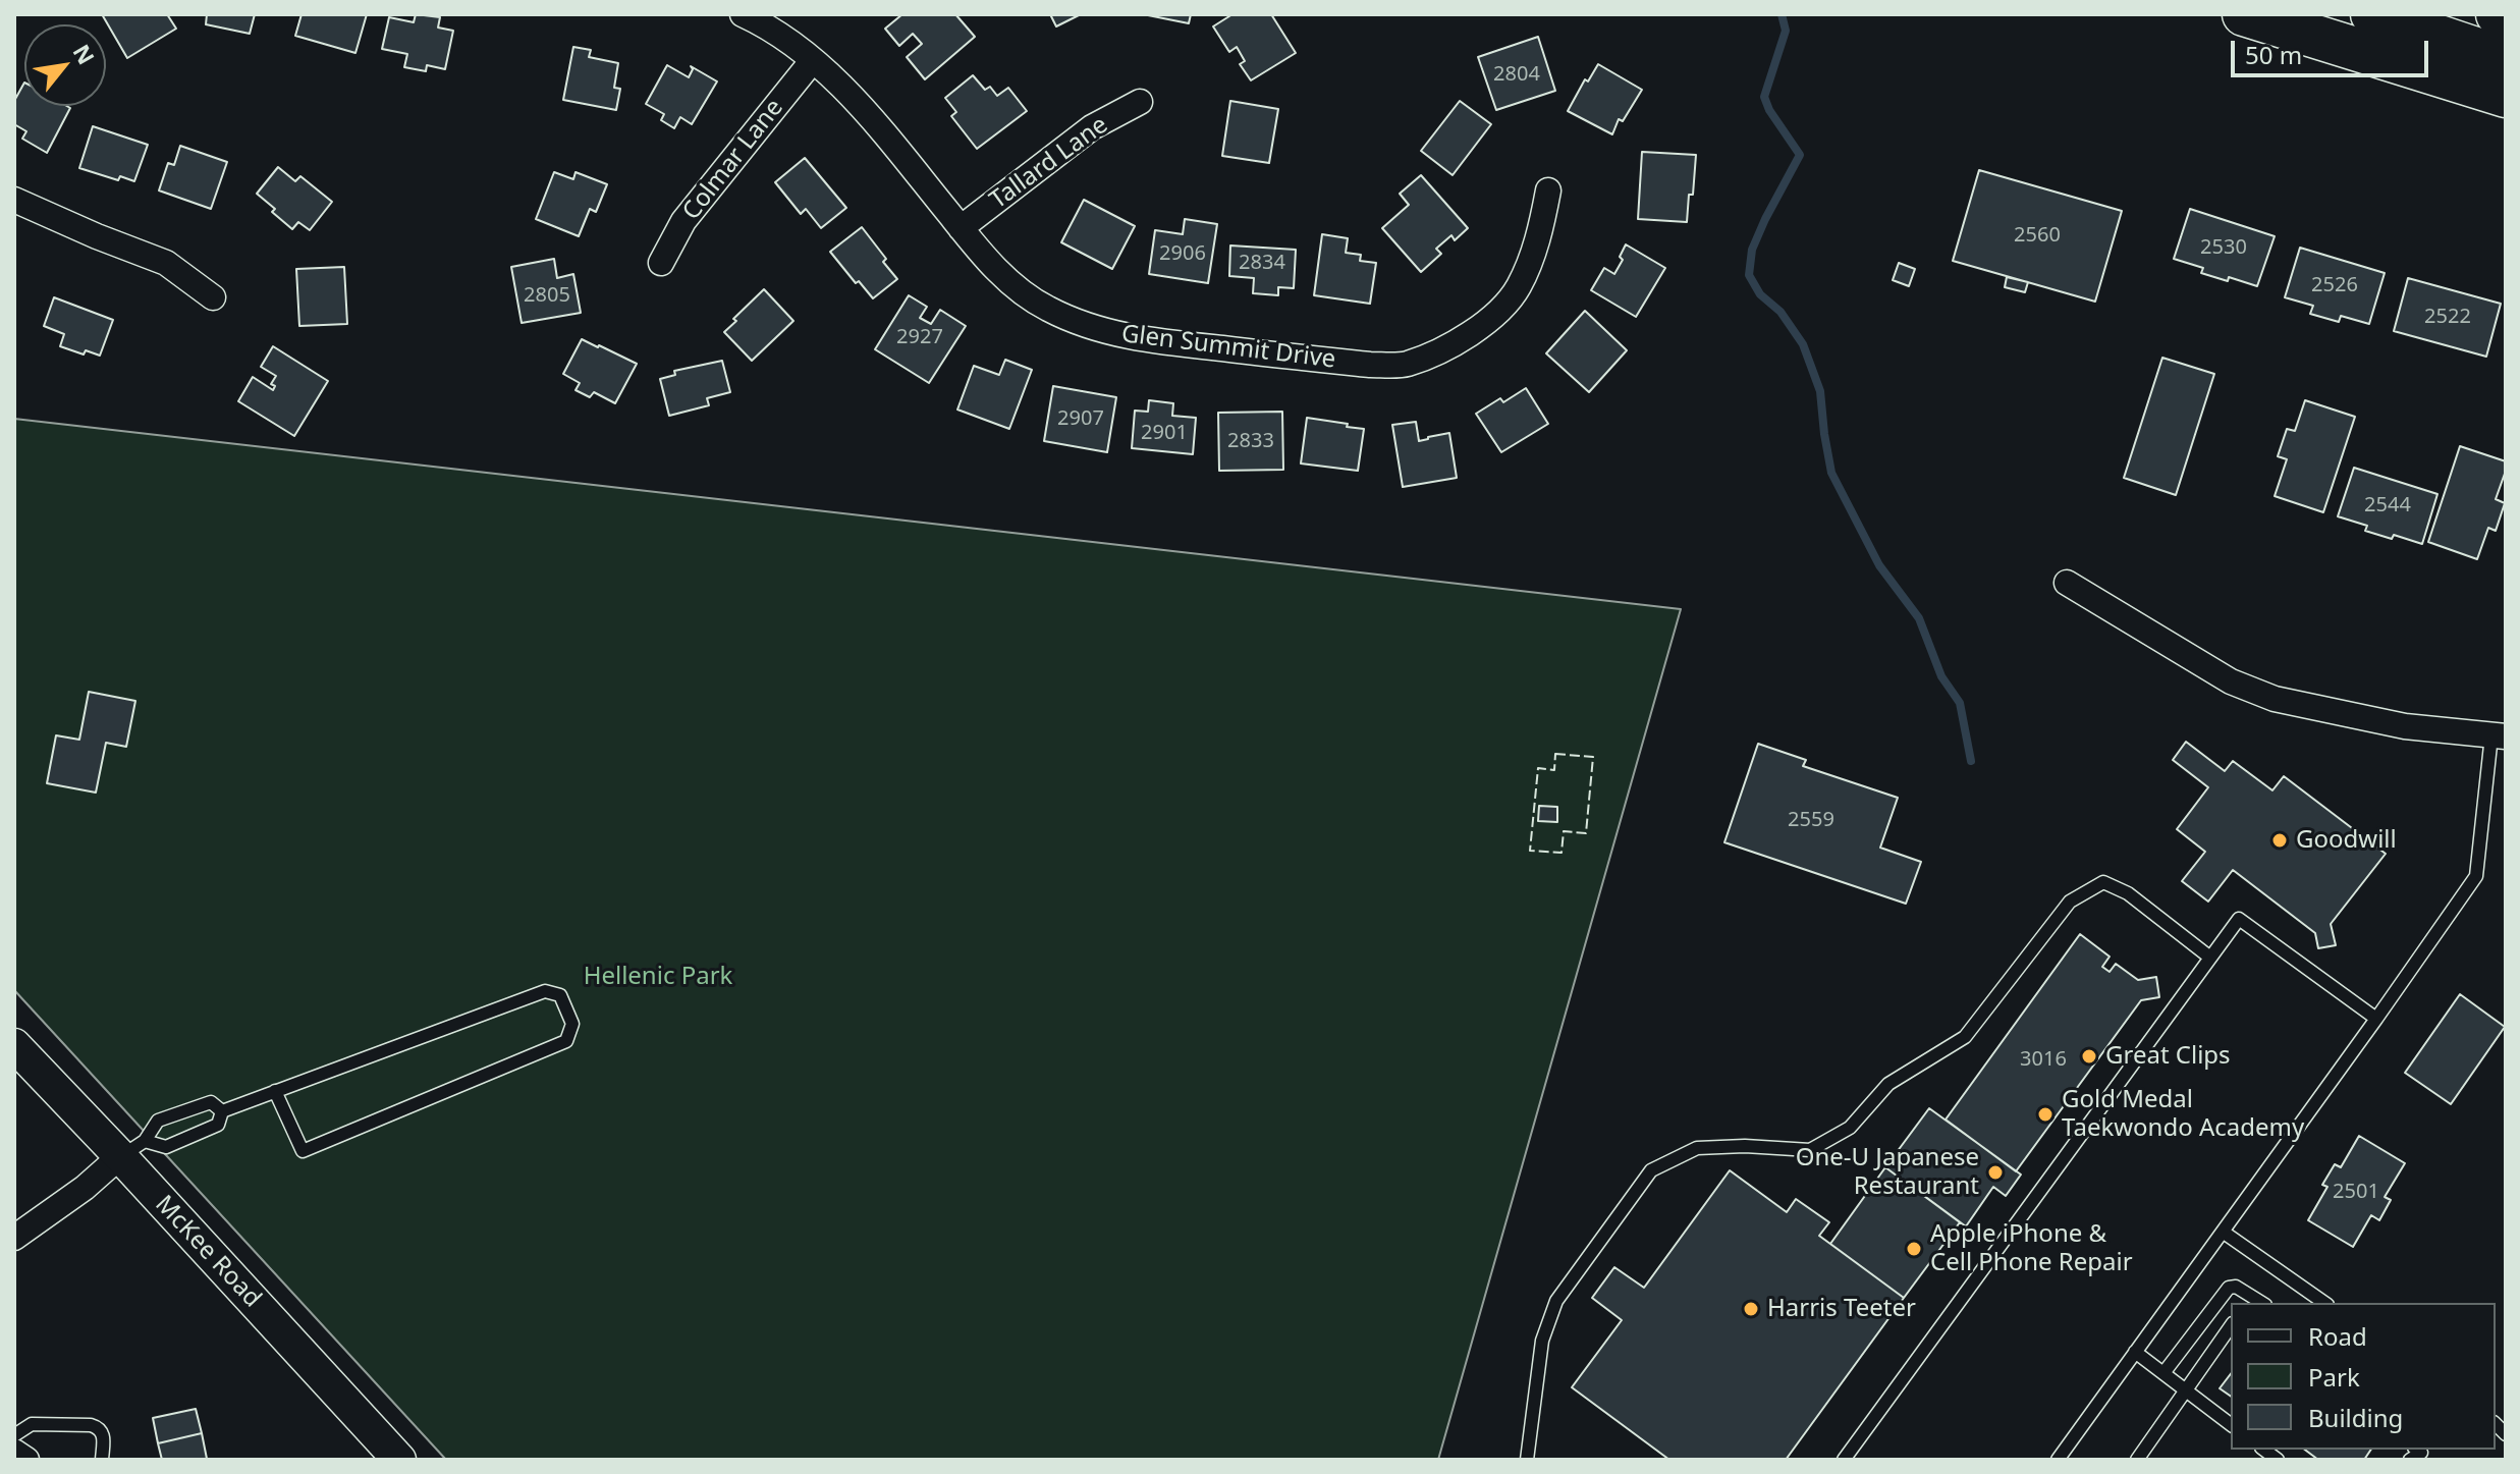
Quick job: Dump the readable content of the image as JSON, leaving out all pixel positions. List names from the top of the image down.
{
  "streets": {
    "main road": ["McKee Road"],
    "street": ["Colmar Lane", "Tallard Lane", "Glen Summit Drive"]
  },
  "crossings": [
    ["Colmar Lane", "Glen Summit Drive"],
    ["Tallard Lane", "Glen Summit Drive"]
  ],
  "parks": ["Hellenic Park"],
  "places": [
    "Goodwill",
    "Great Clips",
    "Gold Medal Taekwondo Academy",
    "One‐U Japanese Restaurant",
    "Apple iPhone & Cell Phone Repair",
    "Harris Teeter"
  ],
  "house_numbers": [
    "2804",
    "2560",
    "2530",
    "2906",
    "2834",
    "2526",
    "2805",
    "2522",
    "2927",
    "2907",
    "2901",
    "2833",
    "2544",
    "2559",
    "3016",
    "2501"
  ],
  "legend": ["Road", "Park", "Building"],
  "scale_bar": "50 m",
  "north": "top right"
}
